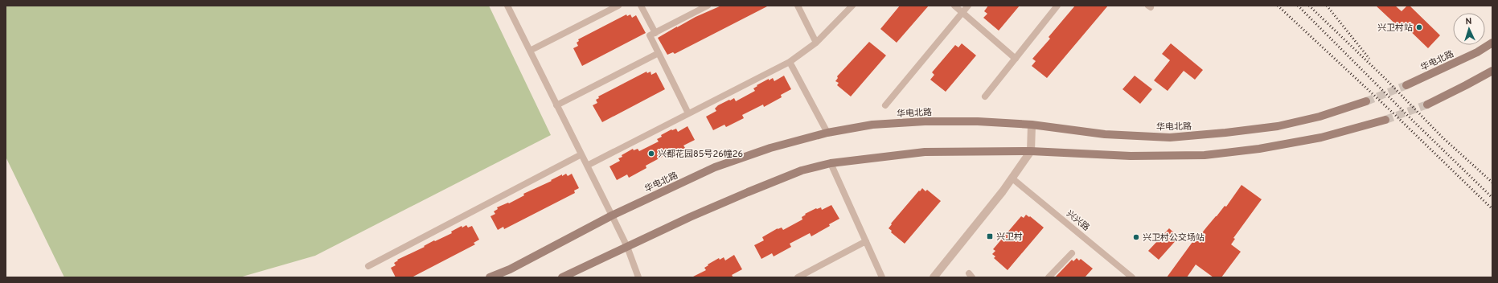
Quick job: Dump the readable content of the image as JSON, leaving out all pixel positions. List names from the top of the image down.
{
  "streets": {
    "main road": ["华电北路"],
    "lane": ["兴兴路"]
  },
  "places": {
    "other": ["兴卫村站", "兴都花园85号26幢26", "兴卫村公交场站"],
    "transit": ["兴卫村"]
  },
  "north": "top"
}
